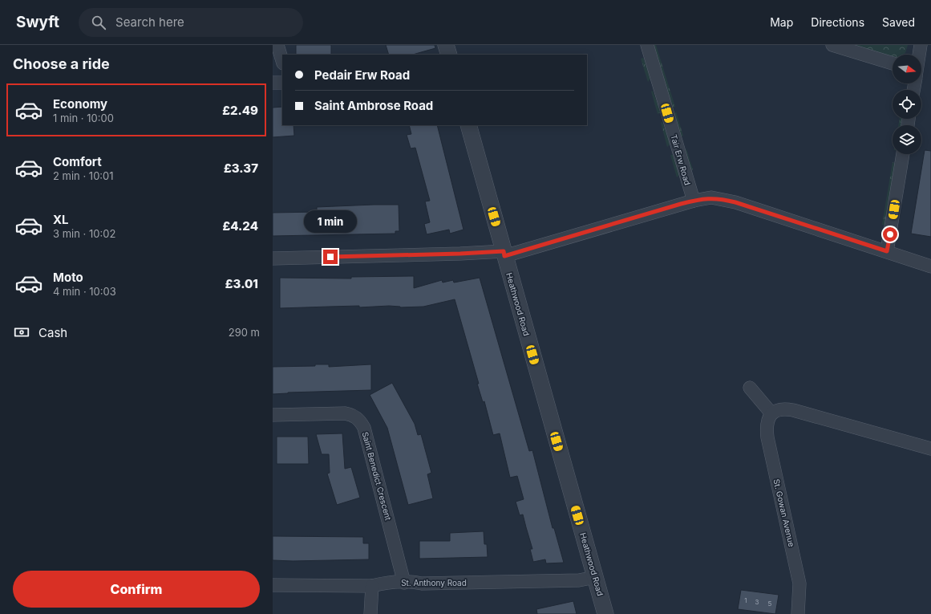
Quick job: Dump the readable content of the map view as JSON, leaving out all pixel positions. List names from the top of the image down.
{
  "streets": {
    "street": [
      "Tair Erw Road",
      "Heathwood Road",
      "Saint Benedict Crescent",
      "St. Gowan Avenue",
      "St. Anthony Road"
    ]
  },
  "crossings": [
    ["Heathwood Road", "St. Anthony Road"],
    ["Saint Benedict Crescent", "St. Anthony Road"]
  ],
  "house_numbers": ["1", "3", "5"],
  "north": "right",
  "page": {
    "header": "Swyft",
    "search": "Search here",
    "nav": ["Map", "Directions", "Saved"],
    "heading": "Choose a ride",
    "banner": ["Pedair Erw Road", "Saint Ambrose Road"],
    "list": [
      {
        "name": "Economy",
        "note": "1 min · 10:00",
        "value": "£2.49"
      },
      {
        "name": "Comfort",
        "note": "2 min · 10:01",
        "value": "£3.37"
      },
      {
        "name": "XL",
        "note": "3 min · 10:02",
        "value": "£4.24"
      },
      {
        "name": "Moto",
        "note": "4 min · 10:03",
        "value": "£3.01"
      }
    ],
    "bubble": "1 min",
    "pay": ["Cash", "290 m"],
    "buttons": "Confirm"
  }
}
